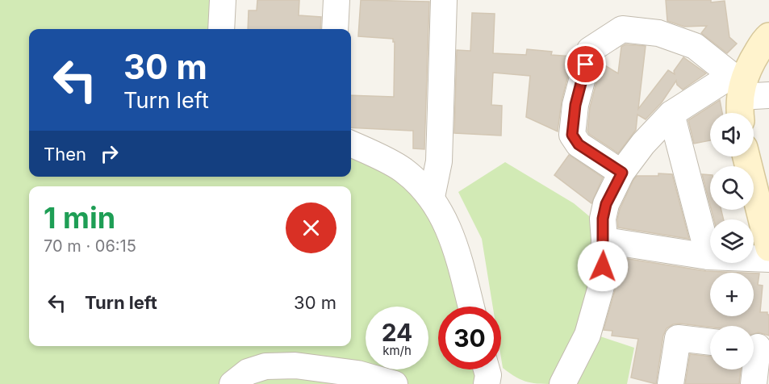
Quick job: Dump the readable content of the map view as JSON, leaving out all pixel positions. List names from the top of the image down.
{
  "page": {
    "turn": ["30 m", "Turn left"],
    "map_buttons": ["+", "−"],
    "then": "Then",
    "heading": ["1 min", "70 m · 06:15"],
    "list": [
      {
        "name": "Turn left",
        "value": "30 m"
      }
    ],
    "speed": "24 km/h",
    "limit": "30"
  }
}
